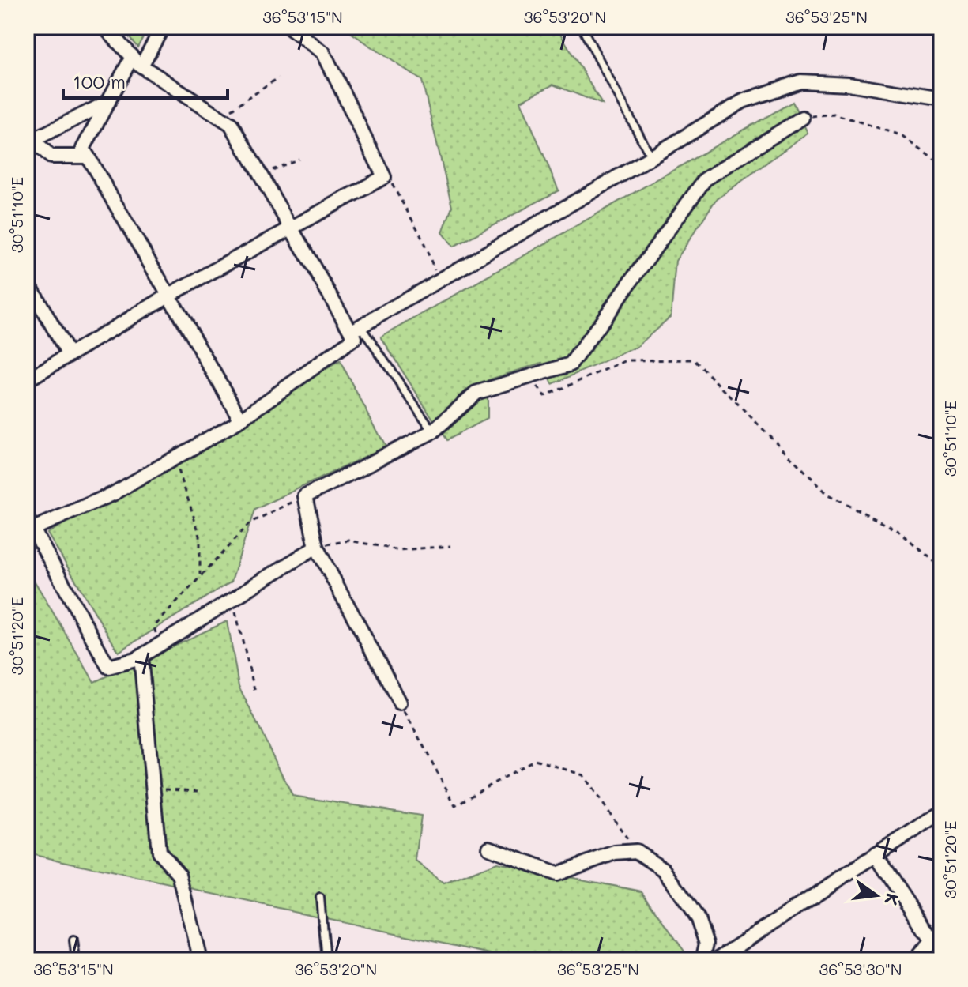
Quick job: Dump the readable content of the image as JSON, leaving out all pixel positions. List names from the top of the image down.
{
  "scale_bar": "100 m",
  "north": "right",
  "coordinates": [
    "36°53'15\"N",
    "36°53'20\"N",
    "36°53'25\"N",
    "30°51'10\"E",
    "30°51'20\"E",
    "36°53'30\"N"
  ]
}
